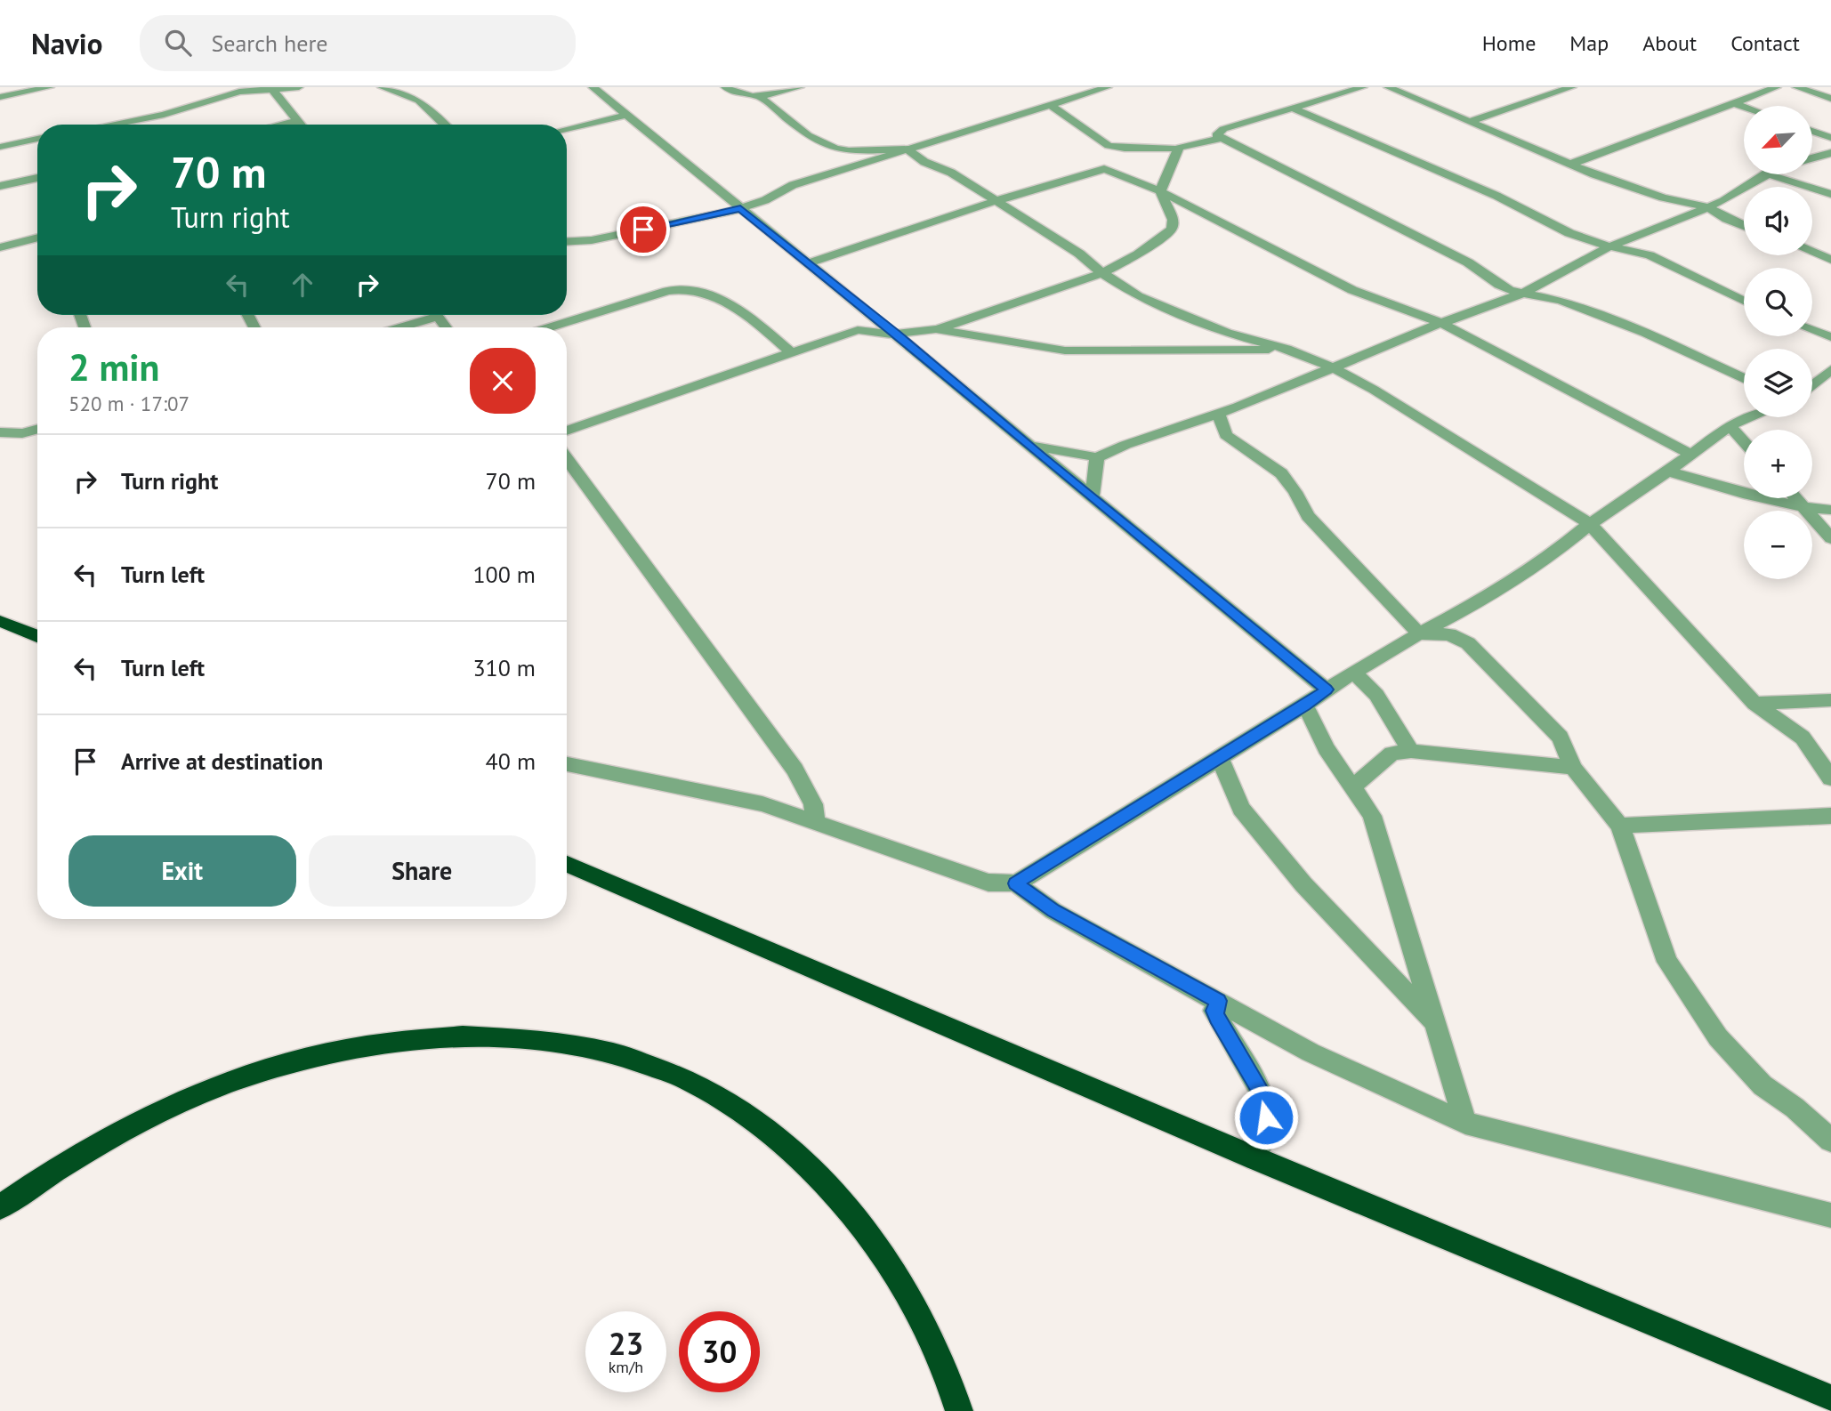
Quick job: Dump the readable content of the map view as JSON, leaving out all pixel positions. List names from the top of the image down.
{
  "north": "bottom left",
  "page": {
    "header": "Navio",
    "search": "Search here",
    "nav": [
      "Home",
      "Map",
      "About",
      "Contact"
    ],
    "map_buttons": ["+", "−"],
    "turn": ["70 m", "Turn right"],
    "heading": ["2 min", "520 m · 17:07"],
    "list": [
      {
        "name": "Turn right",
        "value": "70 m"
      },
      {
        "name": "Turn left",
        "value": "100 m"
      },
      {
        "name": "Turn left",
        "value": "310 m"
      },
      {
        "name": "Arrive at destination",
        "value": "40 m"
      }
    ],
    "buttons": ["Exit", "Share"],
    "speed": "23 km/h",
    "limit": "30"
  }
}
